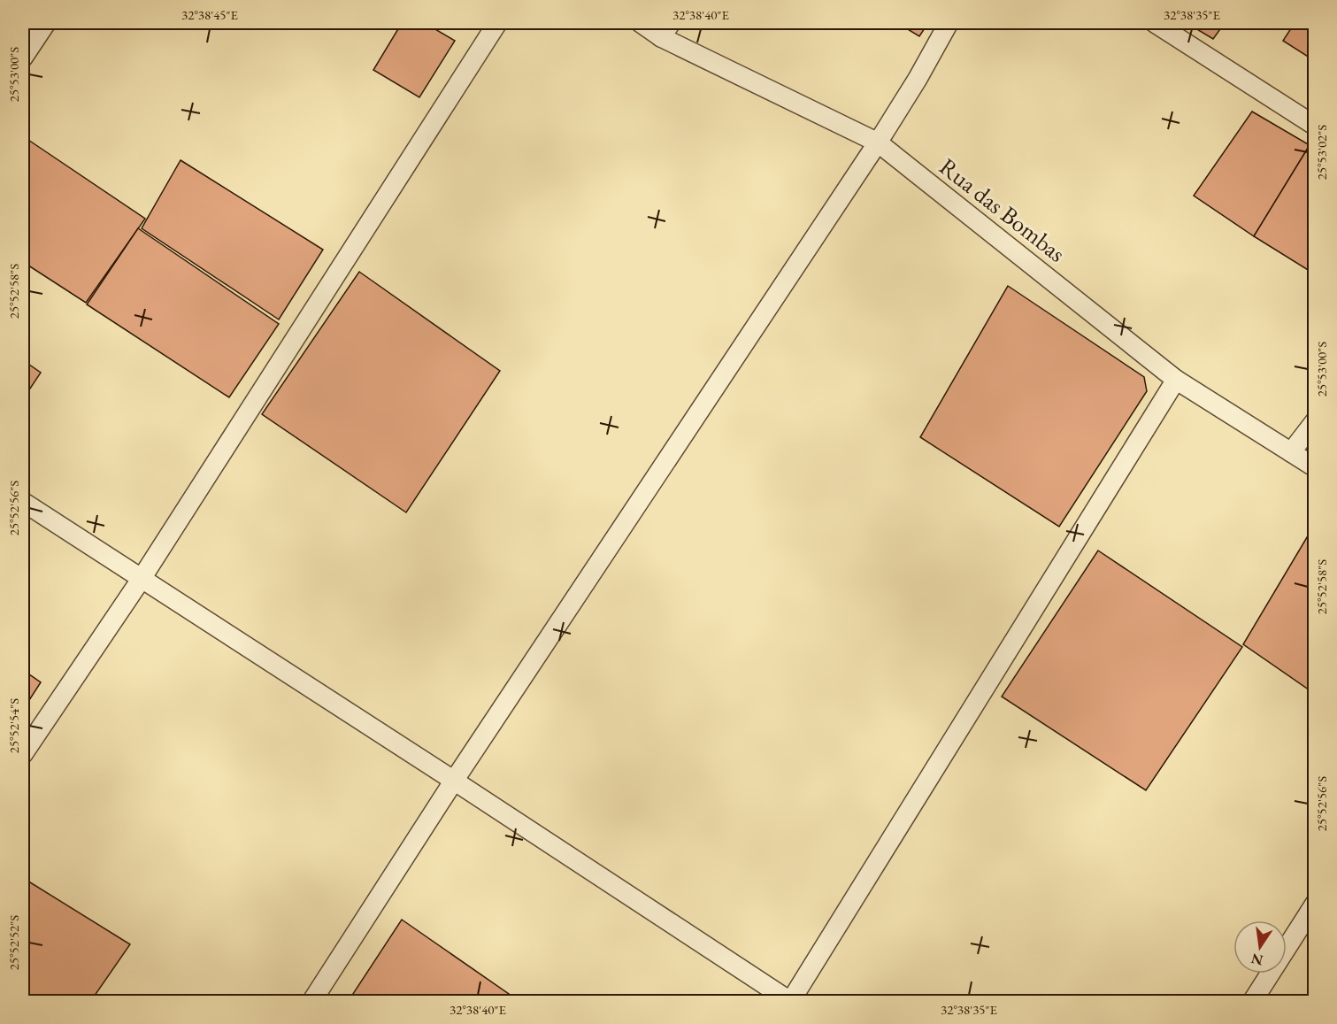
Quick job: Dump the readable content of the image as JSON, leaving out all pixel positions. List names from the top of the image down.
{
  "streets": {
    "street": ["Rua das Bombas"]
  },
  "north": "bottom",
  "coordinates": [
    "32°38'45\"E",
    "32°38'40\"E",
    "32°38'35\"E",
    "25°53'00\"S",
    "25°53'02\"S",
    "25°52'58\"S",
    "25°52'56\"S",
    "25°52'54\"S",
    "25°52'52\"S"
  ]
}
